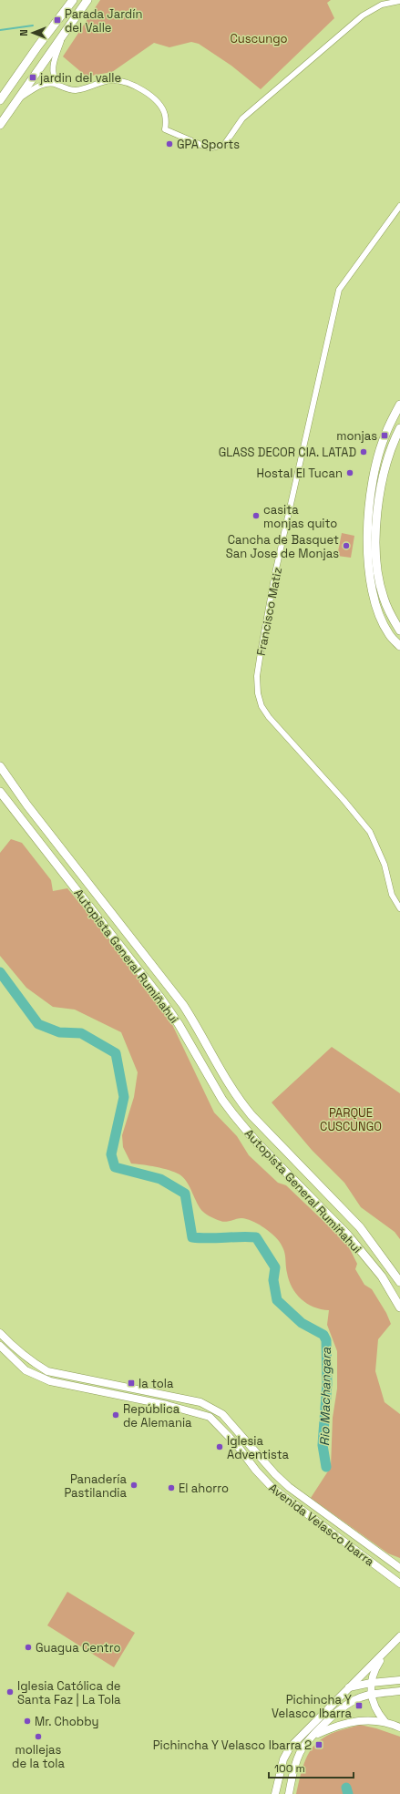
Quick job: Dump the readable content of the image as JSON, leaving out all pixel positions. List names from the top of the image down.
{
  "streets": {
    "highway": ["Autopista General Rumiñahui"],
    "main road": ["Avenida Velasco Ibarra"],
    "street": ["Francisco Matiz"]
  },
  "water": ["Rio Machangara"],
  "parks": ["Cuscungo", "PARQUE CUSCUNGO"],
  "places": {
    "transit": [
      "Parada Jardín del Valle",
      "jardin del valle",
      "monjas",
      "la tola",
      "Pichincha Y Velasco Ibarra",
      "Pichincha Y Velasco Ibarra 2"
    ],
    "other": [
      "GPA Sports",
      "GLASS DECOR CIA. LATAD",
      "Hostal El Tucan",
      "casita monjas quito",
      "Cancha de Basquet San Jose de Monjas",
      "República de Alemania",
      "Iglesia Adventista",
      "Panadería Pastilandia",
      "El ahorro",
      "Guagua Centro",
      "Iglesia Católica de Santa Faz | La Tola",
      "Mr. Chobby",
      "mollejas de la tola"
    ]
  },
  "scale_bar": "100 m",
  "north": "left"
}
